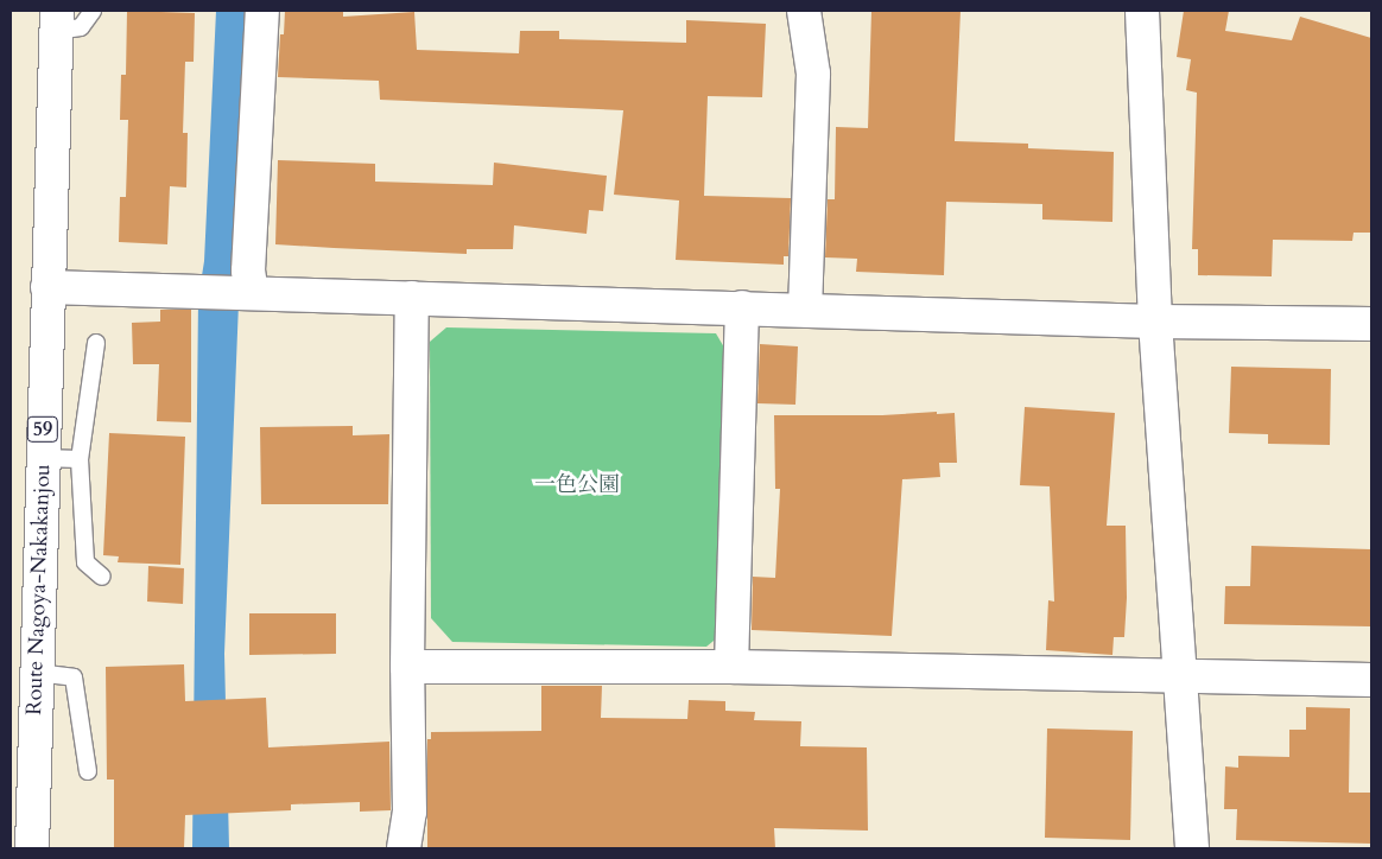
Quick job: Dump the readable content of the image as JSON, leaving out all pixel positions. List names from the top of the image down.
{
  "streets": {
    "street": ["59", "Route Nagoya-Nakakanjou"]
  },
  "parks": ["一色公園"]
}
